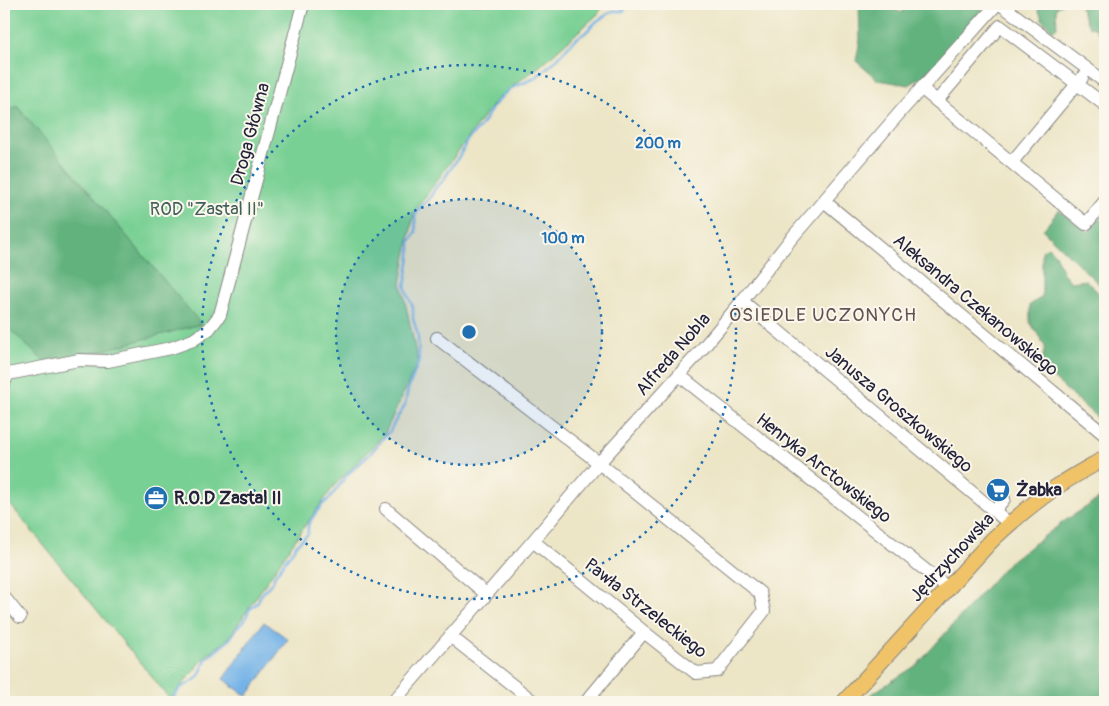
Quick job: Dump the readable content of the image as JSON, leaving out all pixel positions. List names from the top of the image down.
{
  "streets": {
    "main road": ["Jędrzychowska"],
    "street": [
      "Droga Główna",
      "Aleksandra Czekanowskiego",
      "Alfreda Nobla",
      "Janusza Groszkowskiego",
      "Henryka Arctowskiego",
      "Pawła Strzeleckiego"
    ]
  },
  "crossings": [
    ["Aleksandra Czekanowskiego", "Alfreda Nobla"],
    ["Alfreda Nobla", "Janusza Groszkowskiego"],
    ["Alfreda Nobla", "Henryka Arctowskiego"],
    ["Alfreda Nobla", "Pawła Strzeleckiego"],
    ["Janusza Groszkowskiego", "Jędrzychowska"],
    ["Henryka Arctowskiego", "Jędrzychowska"]
  ],
  "districts": ["OSIEDLE UCZONYCH"],
  "parks": ["ROD \"Zastal II\""],
  "places": {
    "supermarket": ["Żabka"],
    "office": ["R.O.D Zastal II"]
  },
  "rings": ["200 m", "100 m"]
}
